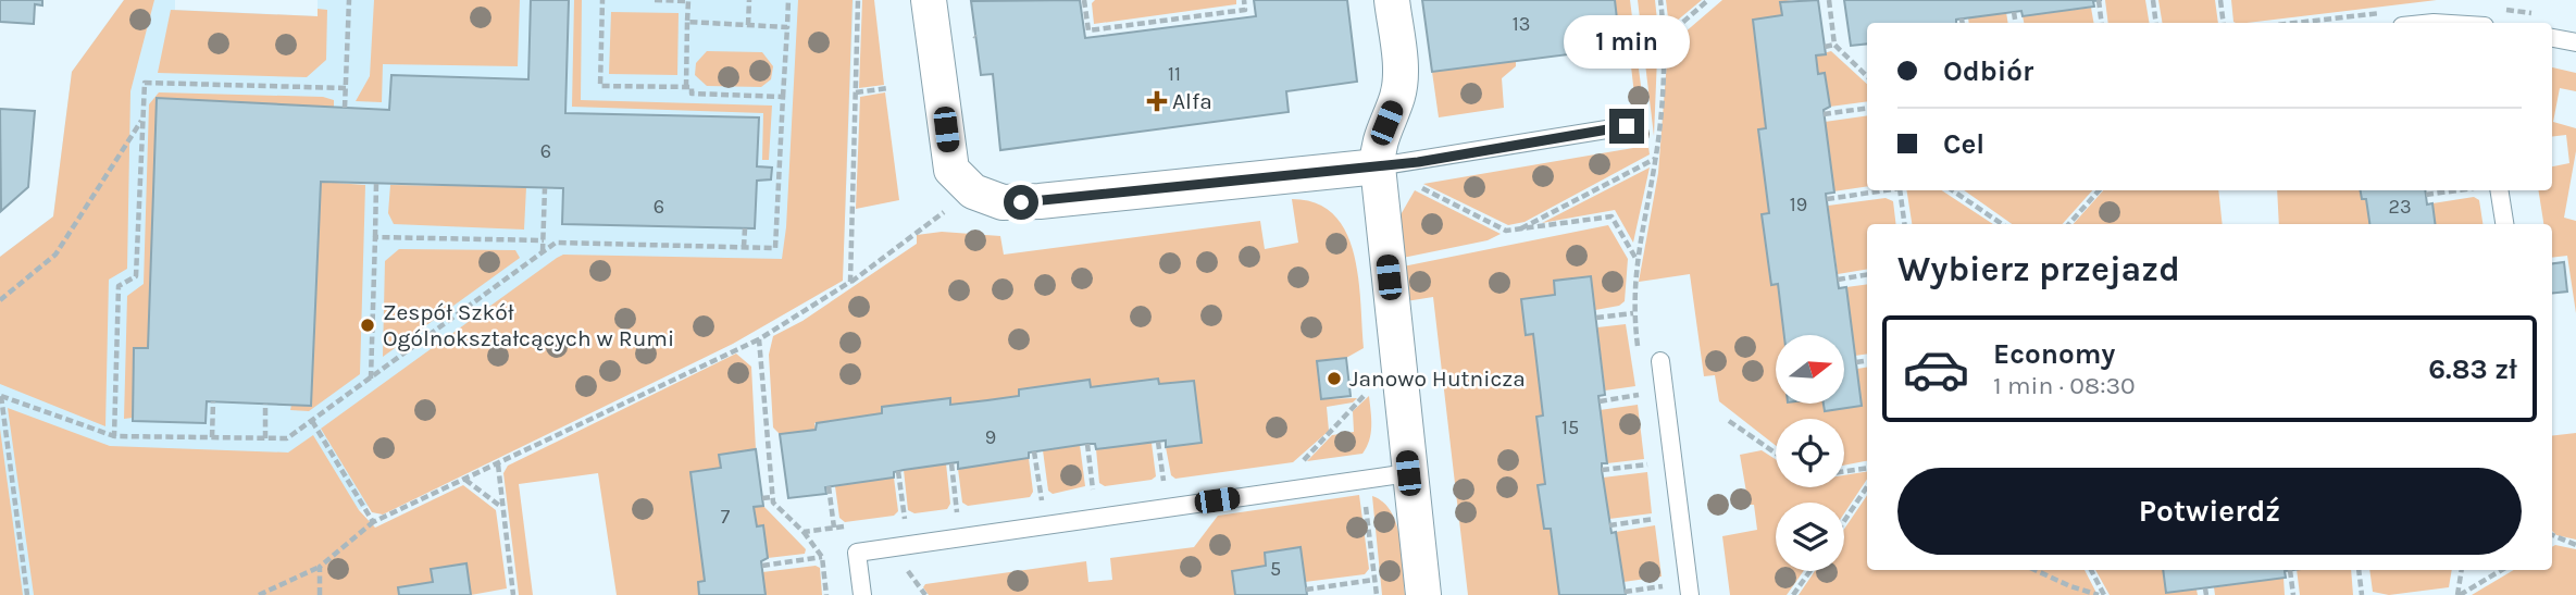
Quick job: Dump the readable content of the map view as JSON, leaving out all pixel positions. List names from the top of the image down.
{
  "places": {
    "health": ["Alfa"],
    "other": ["Zespół Szkół Ogólnokształcących w Rumi", "Janowo Hutnicza"]
  },
  "house_numbers": [
    "13",
    "11",
    "6",
    "19",
    "6",
    "23",
    "15",
    "9",
    "7",
    "5"
  ],
  "north": "right",
  "page": {
    "bubble": "1 min",
    "banner": ["Odbiór", "Cel"],
    "heading": "Wybierz przejazd",
    "list": [
      {
        "name": "Economy",
        "note": "1 min · 08:30",
        "value": "6.83 zł"
      }
    ],
    "buttons": "Potwierdź"
  }
}
